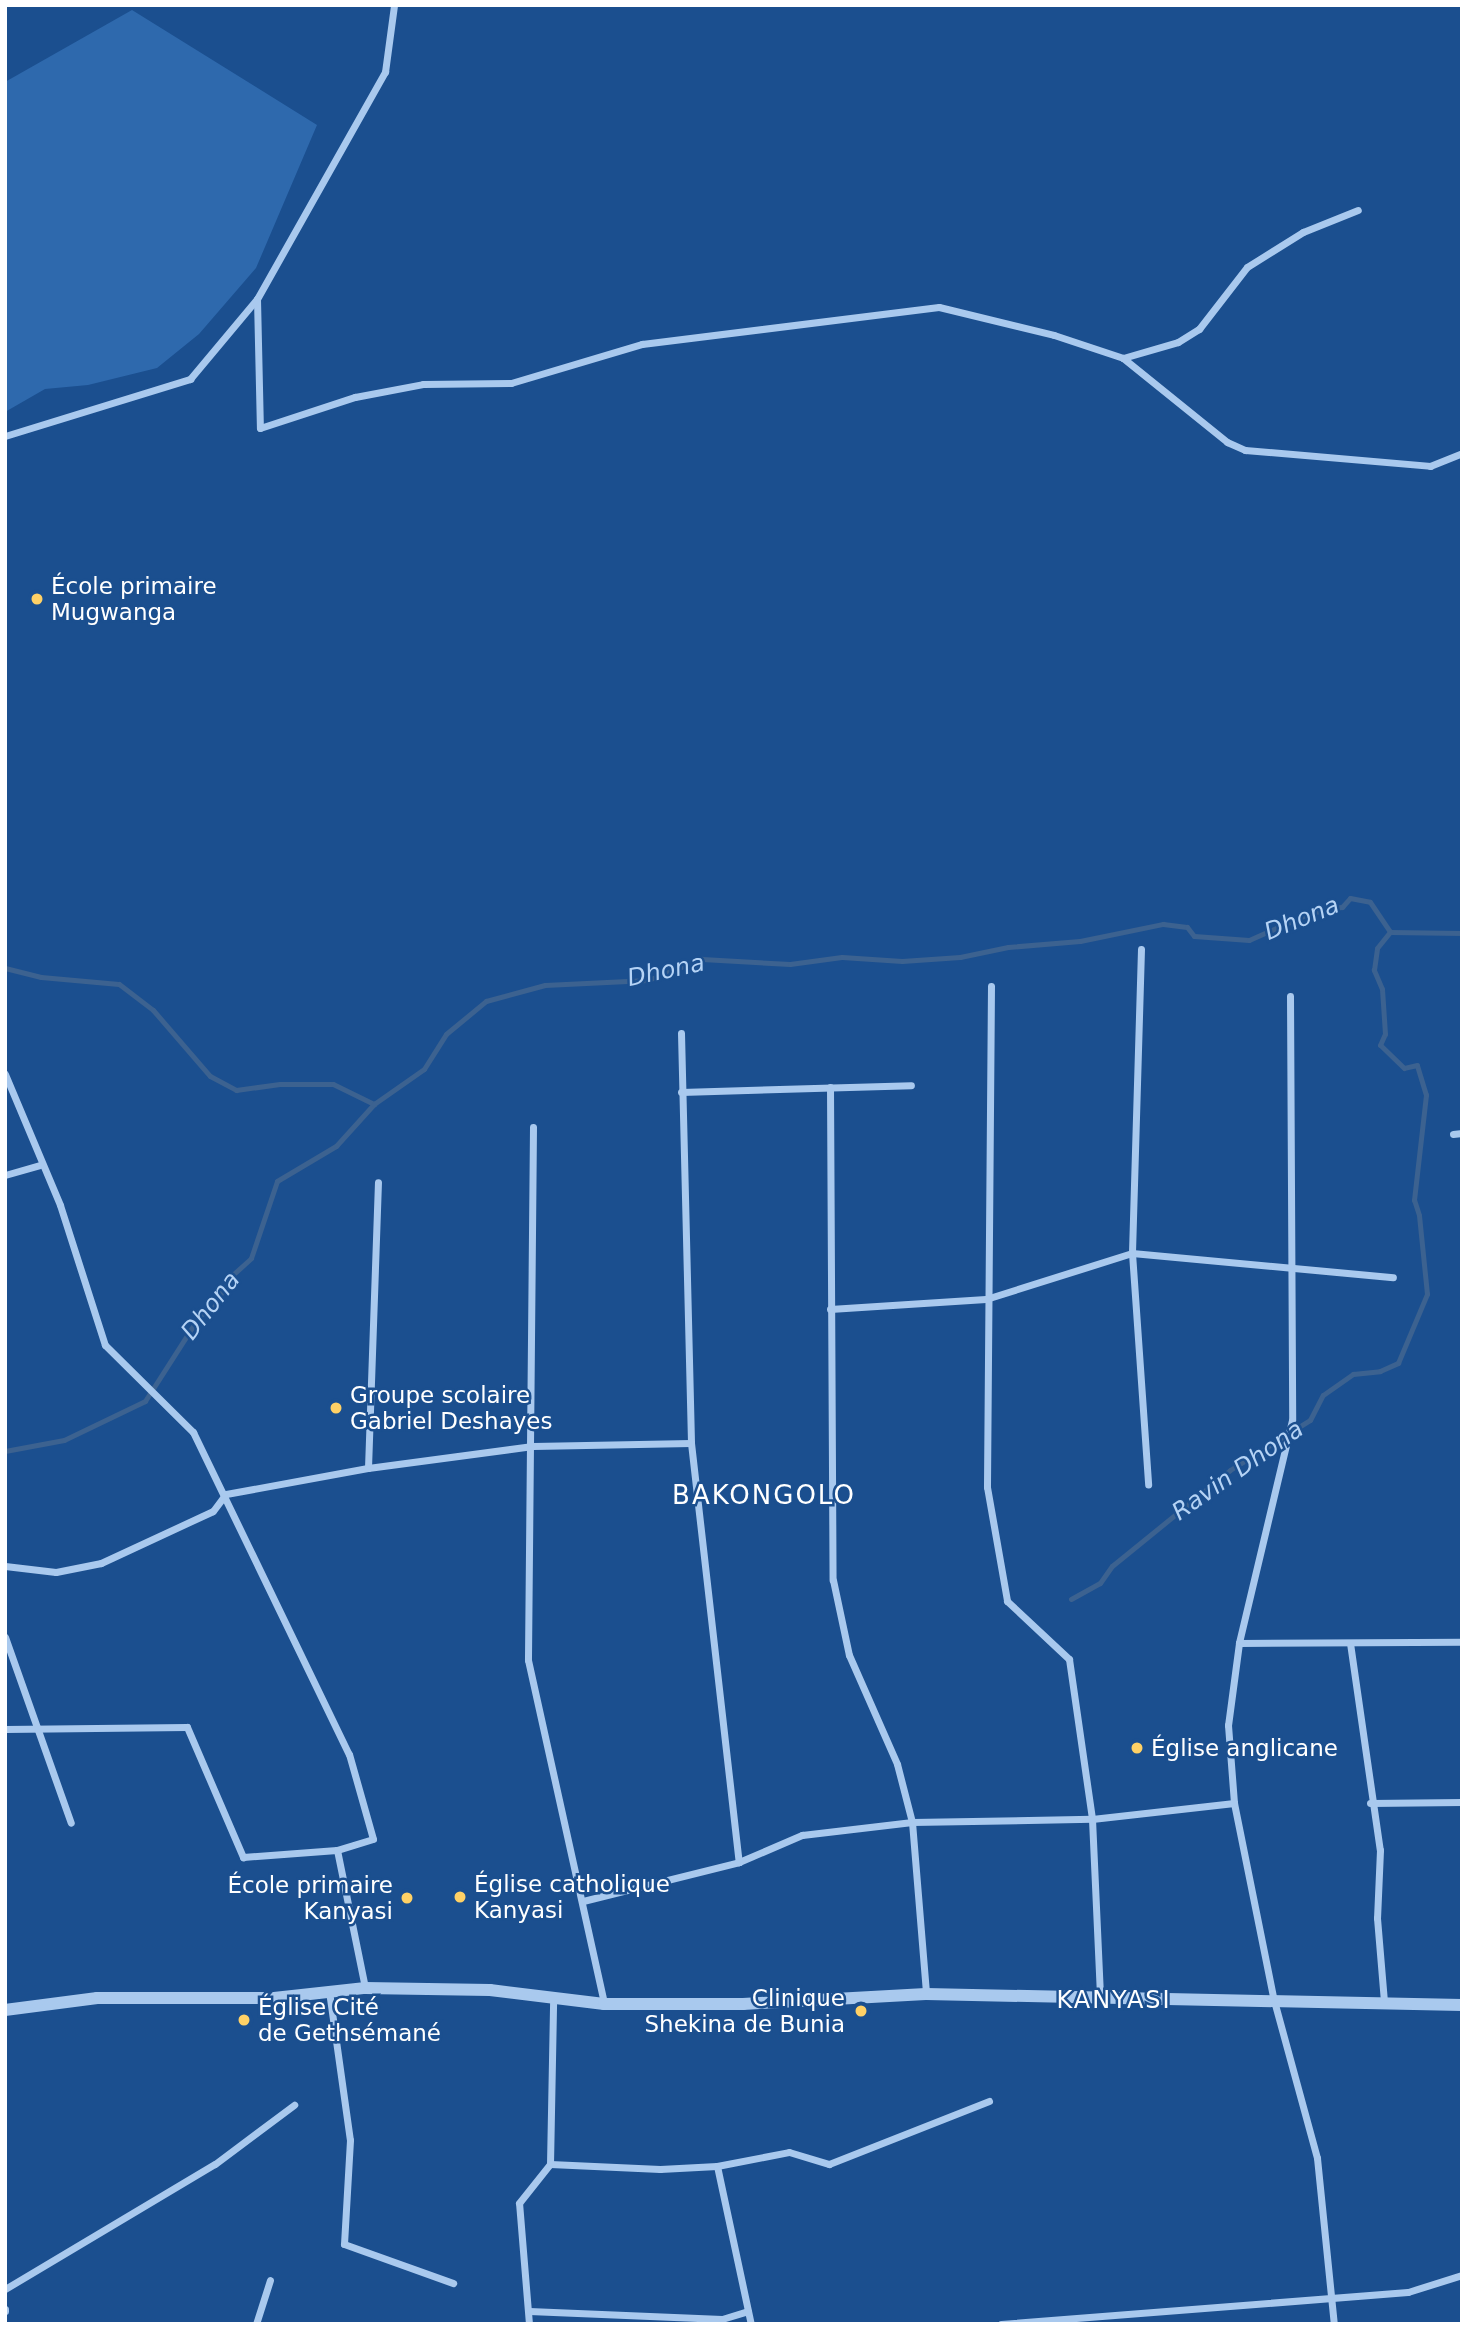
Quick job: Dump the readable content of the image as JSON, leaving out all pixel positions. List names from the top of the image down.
{
  "districts": ["BAKONGOLO", "KANYASI"],
  "water": ["Dhona", "Ravin Dhona"],
  "places": [
    "École primaire Mugwanga",
    "Groupe scolaire Gabriel Deshayes",
    "Église anglicane",
    "Église catholique Kanyasi",
    "École primaire Kanyasi",
    "Clinique Shekina de Bunia",
    "Église Cité de Gethsémané"
  ]
}
